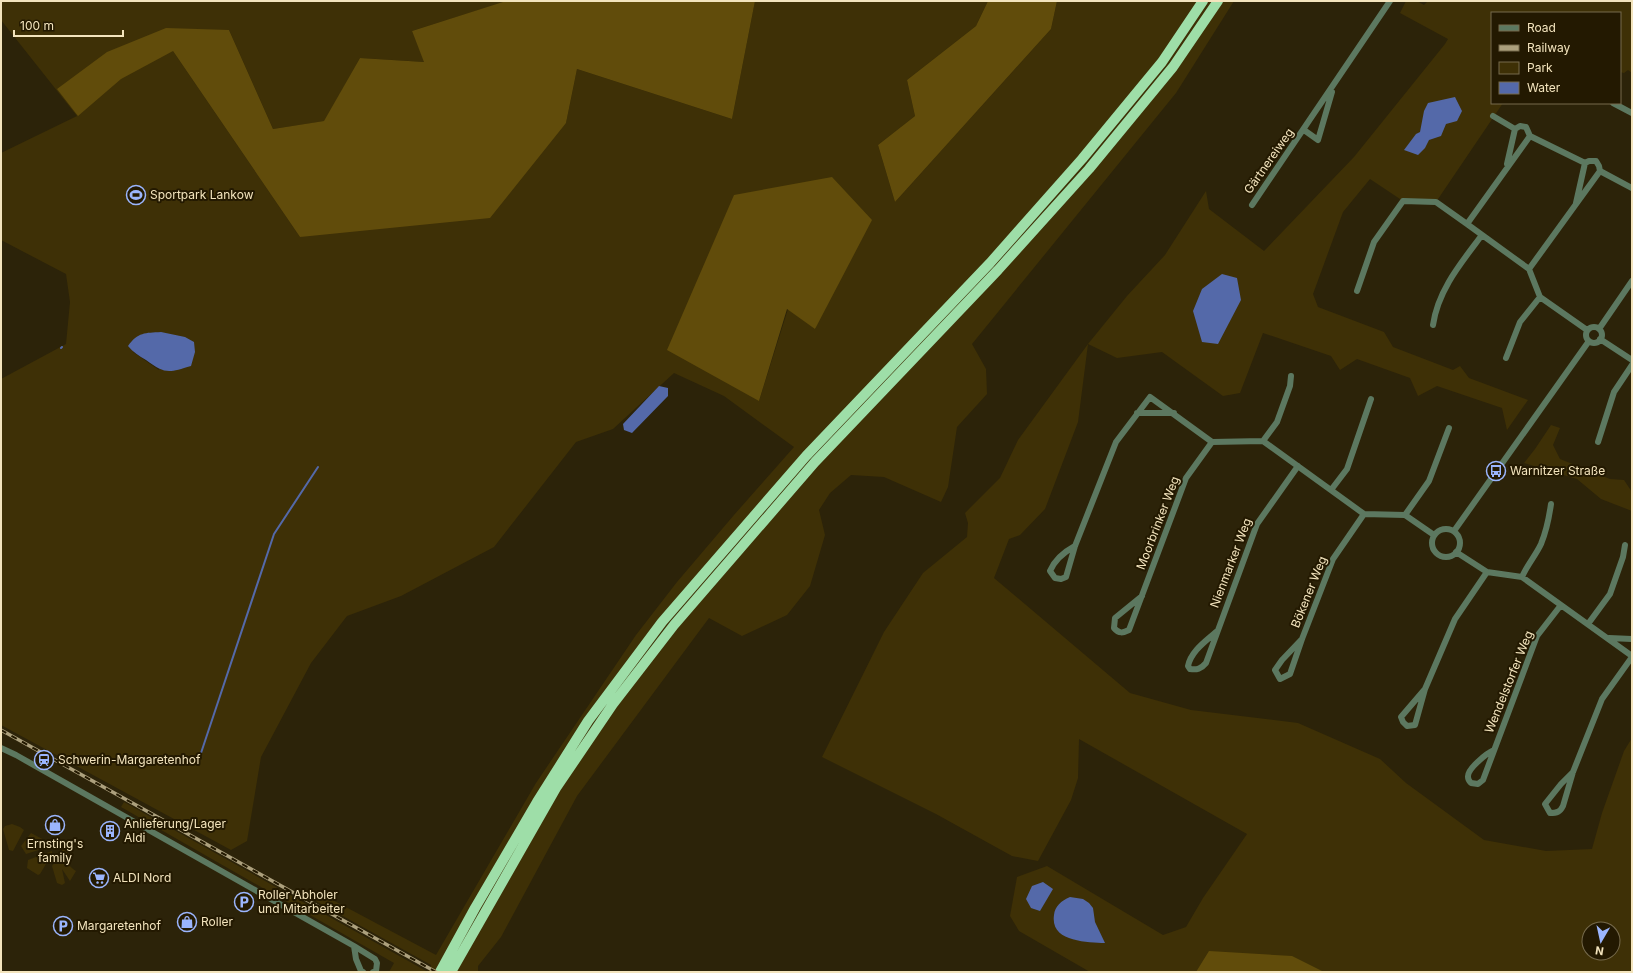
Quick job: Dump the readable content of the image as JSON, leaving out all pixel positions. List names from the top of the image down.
{
  "streets": {
    "street": [
      "Gärtnereiweg",
      "Moorbrinker Weg",
      "Nienmarker Weg",
      "Bökener Weg",
      "Wendelstorfer Weg"
    ]
  },
  "places": {
    "sports": ["Sportpark Lankow"],
    "bus stop": ["Warnitzer Straße"],
    "station": ["Schwerin-Margaretenhof"],
    "shop": ["Ernsting's family", "Roller"],
    "building": ["Anlieferung/Lager Aldi"],
    "supermarket": ["ALDI Nord"],
    "parking": ["Roller Abholer und Mitarbeiter", "Margaretenhof"]
  },
  "legend": [
    "Road",
    "Railway",
    "Park",
    "Water"
  ],
  "scale_bar": "100 m",
  "north": "bottom"
}
